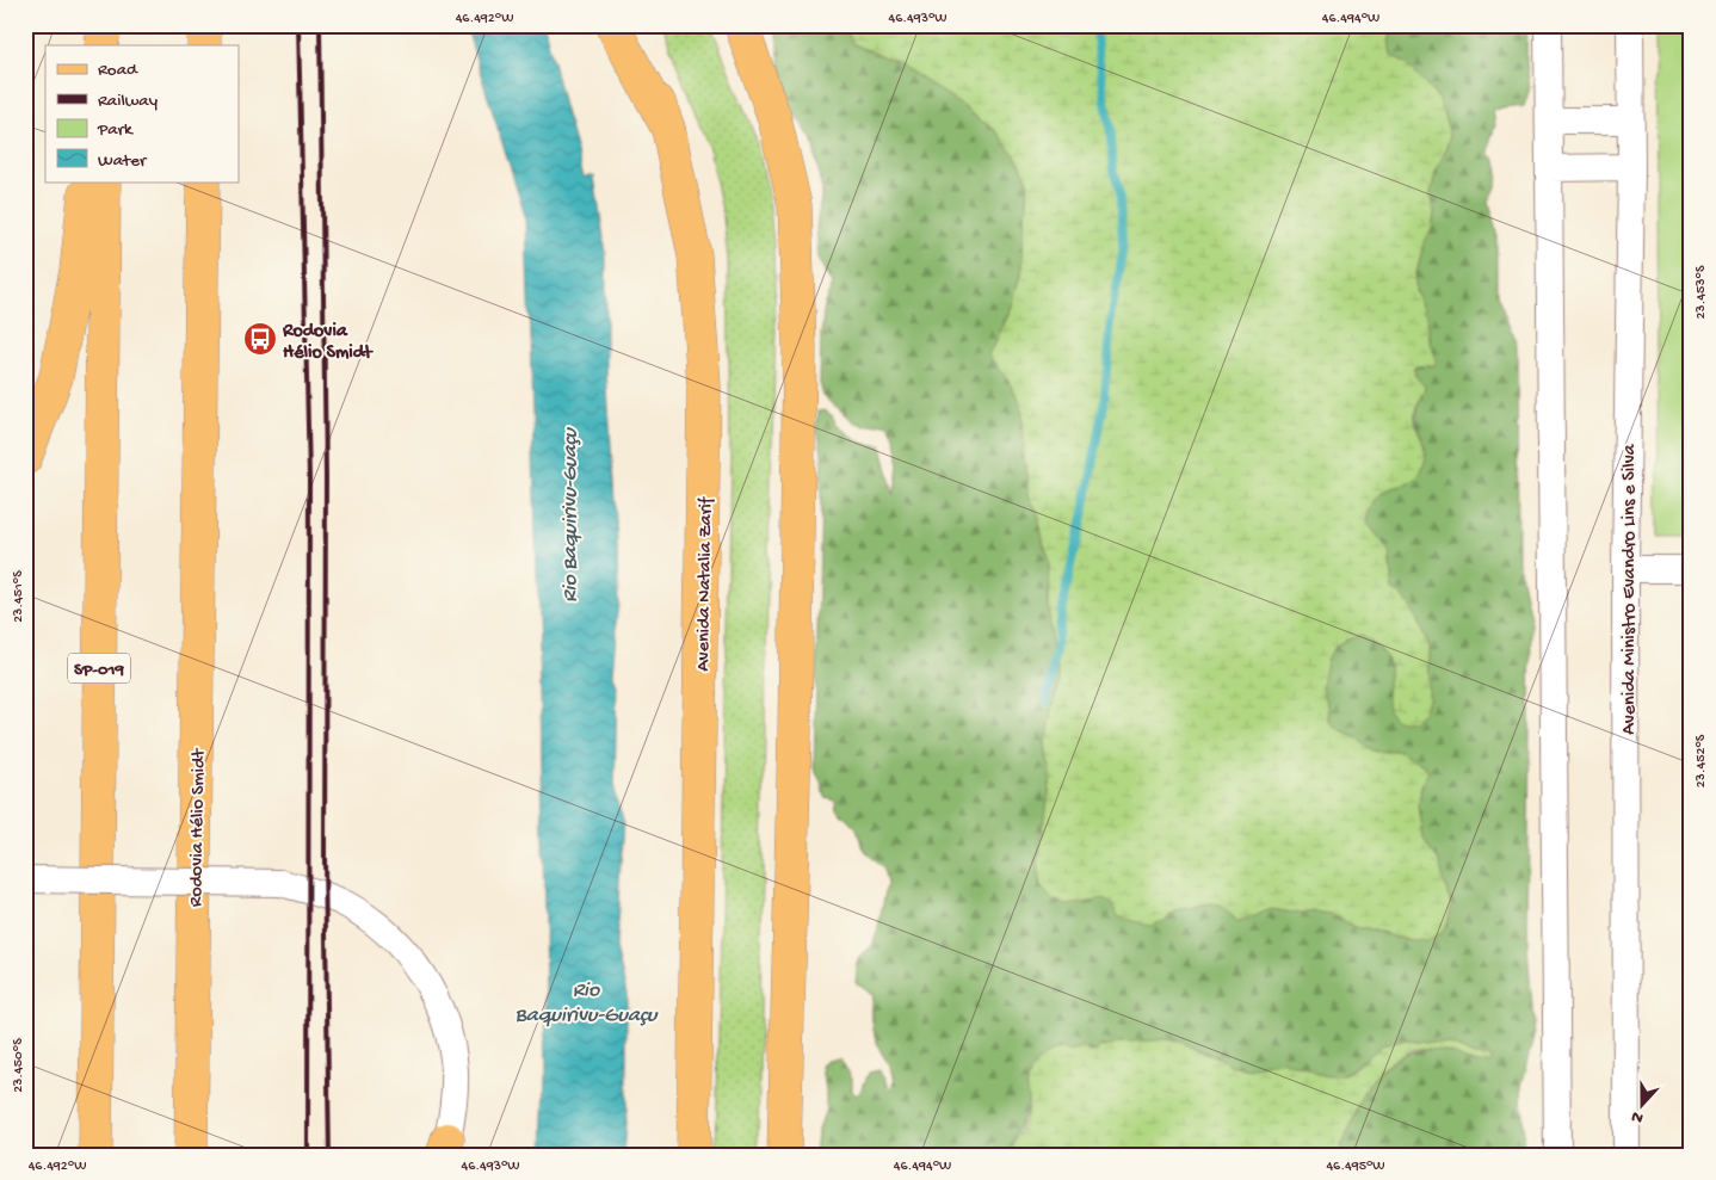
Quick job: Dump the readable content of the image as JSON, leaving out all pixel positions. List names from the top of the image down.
{
  "streets": {
    "main road": ["Avenida Natalia Zarif", "SP-019", "Rodovia Hélio Smidt"],
    "street": ["Avenida Ministro Evandro Lins e Silva"]
  },
  "water": ["Rio Baquirivu-Guaçu"],
  "places": {
    "bus stop": ["Rodovia Hélio Smidt"]
  },
  "legend": [
    "Road",
    "Railway",
    "Park",
    "Water"
  ],
  "north": "bottom",
  "coordinates": [
    "46.492°W",
    "46.493°W",
    "46.494°W",
    "23.453°S",
    "23.451°S",
    "23.452°S",
    "23.450°S",
    "46.495°W"
  ]
}
